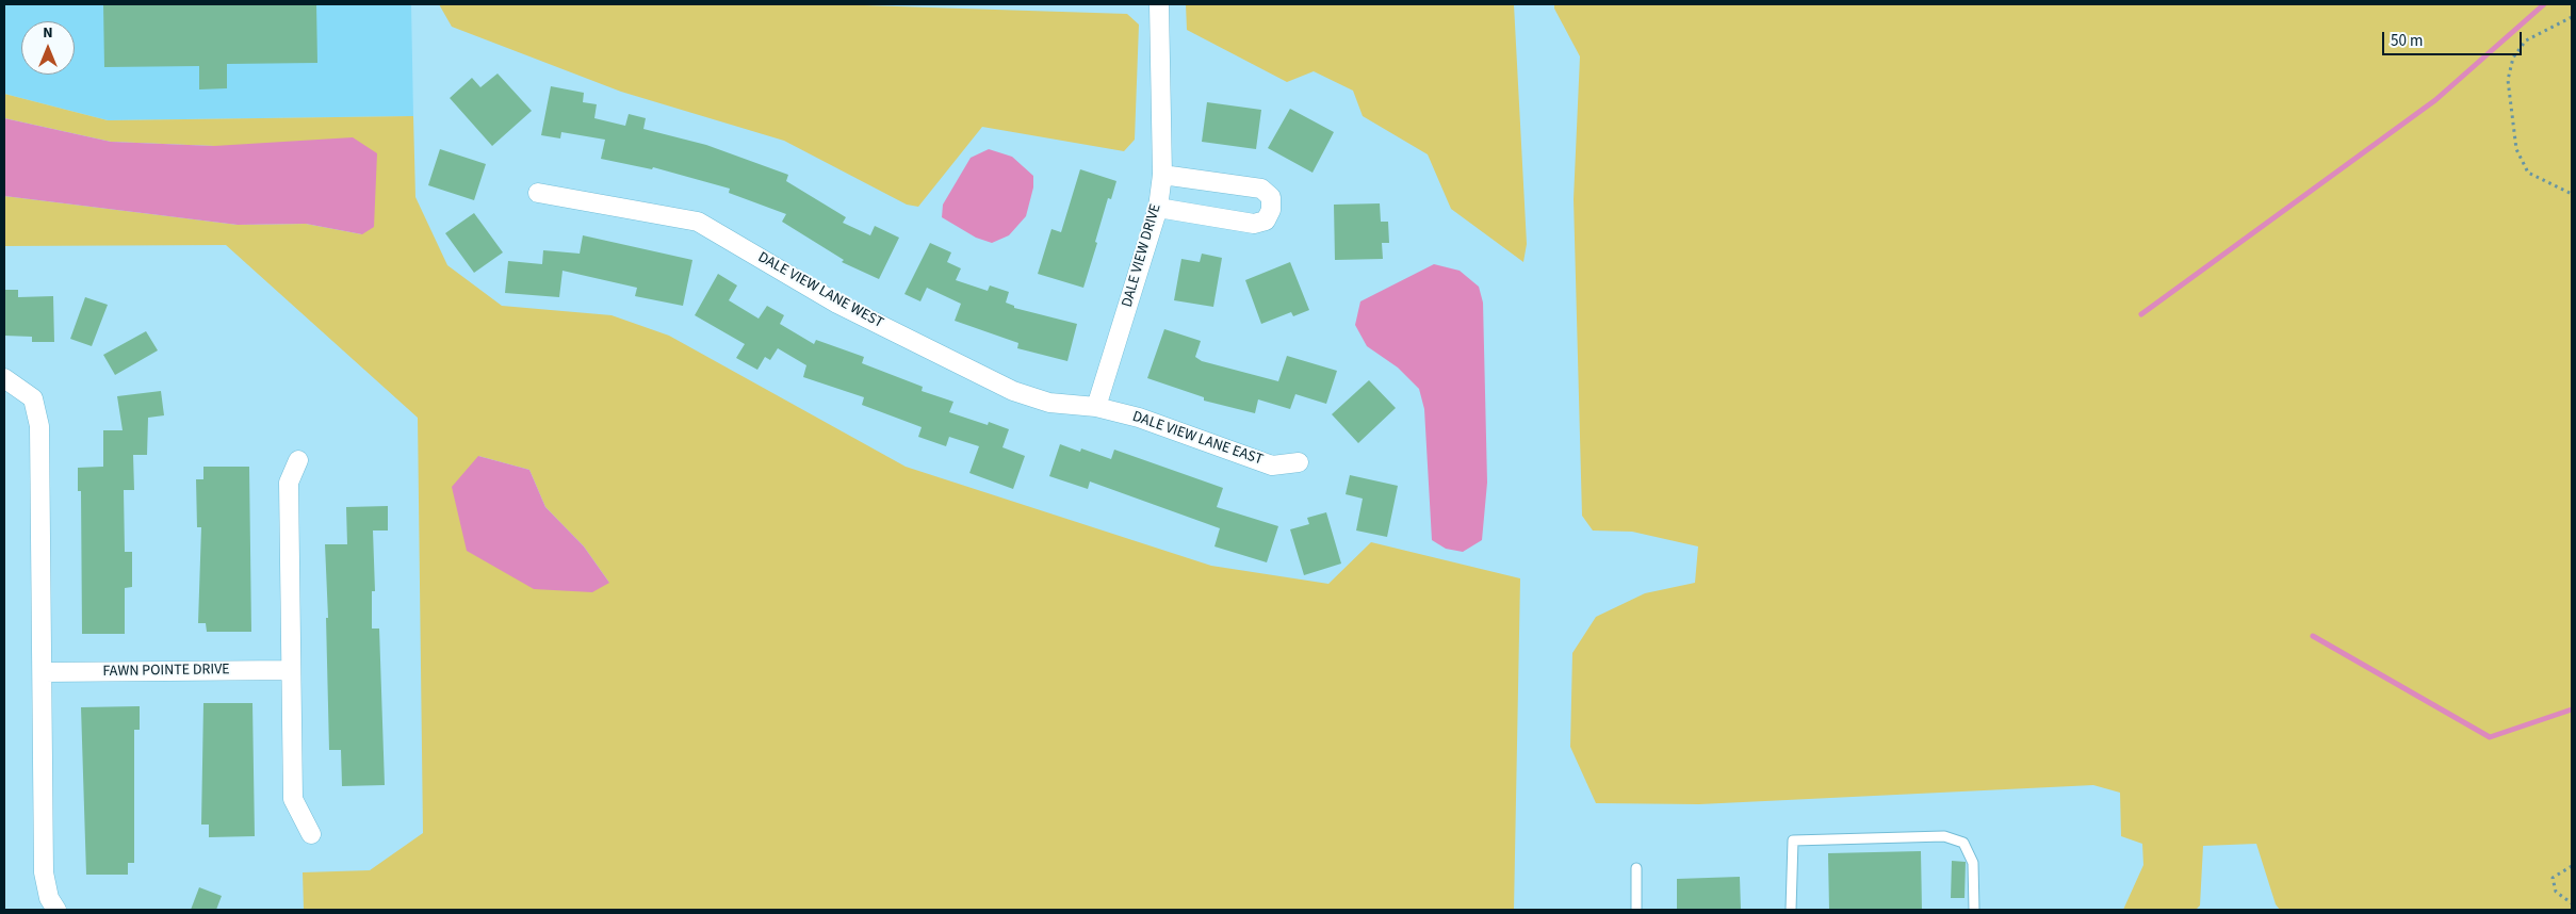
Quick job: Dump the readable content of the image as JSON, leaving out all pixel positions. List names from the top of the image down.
{
  "streets": {
    "street": [
      "DALE VIEW DRIVE",
      "DALE VIEW LANE WEST",
      "DALE VIEW LANE EAST",
      "FAWN POINTE DRIVE"
    ]
  },
  "crossings": [
    ["DALE VIEW DRIVE", "DALE VIEW LANE WEST"],
    ["DALE VIEW DRIVE", "DALE VIEW LANE EAST"],
    ["DALE VIEW LANE WEST", "DALE VIEW LANE EAST"]
  ],
  "scale_bar": "50 m",
  "north": "top"
}
